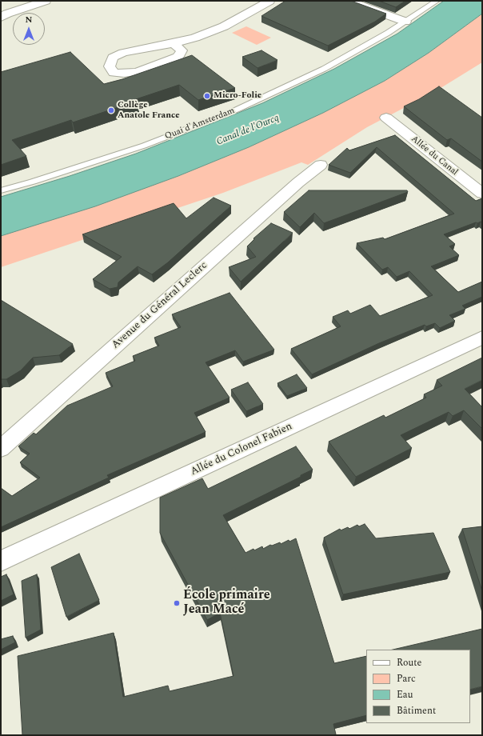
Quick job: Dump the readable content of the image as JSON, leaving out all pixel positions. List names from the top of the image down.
{
  "streets": {
    "street": ["Allée du Canal", "Avenue du Général Leclerc", "Allée du Colonel Fabien"],
    "lane": ["Quai d'Amsterdam"]
  },
  "water": ["Canal de l'Ourcq"],
  "places": ["Micro-Folie", "Collège Anatole France", "École primaire Jean Macé"],
  "legend": [
    "Route",
    "Parc",
    "Eau",
    "Bâtiment"
  ],
  "north": "top"
}
